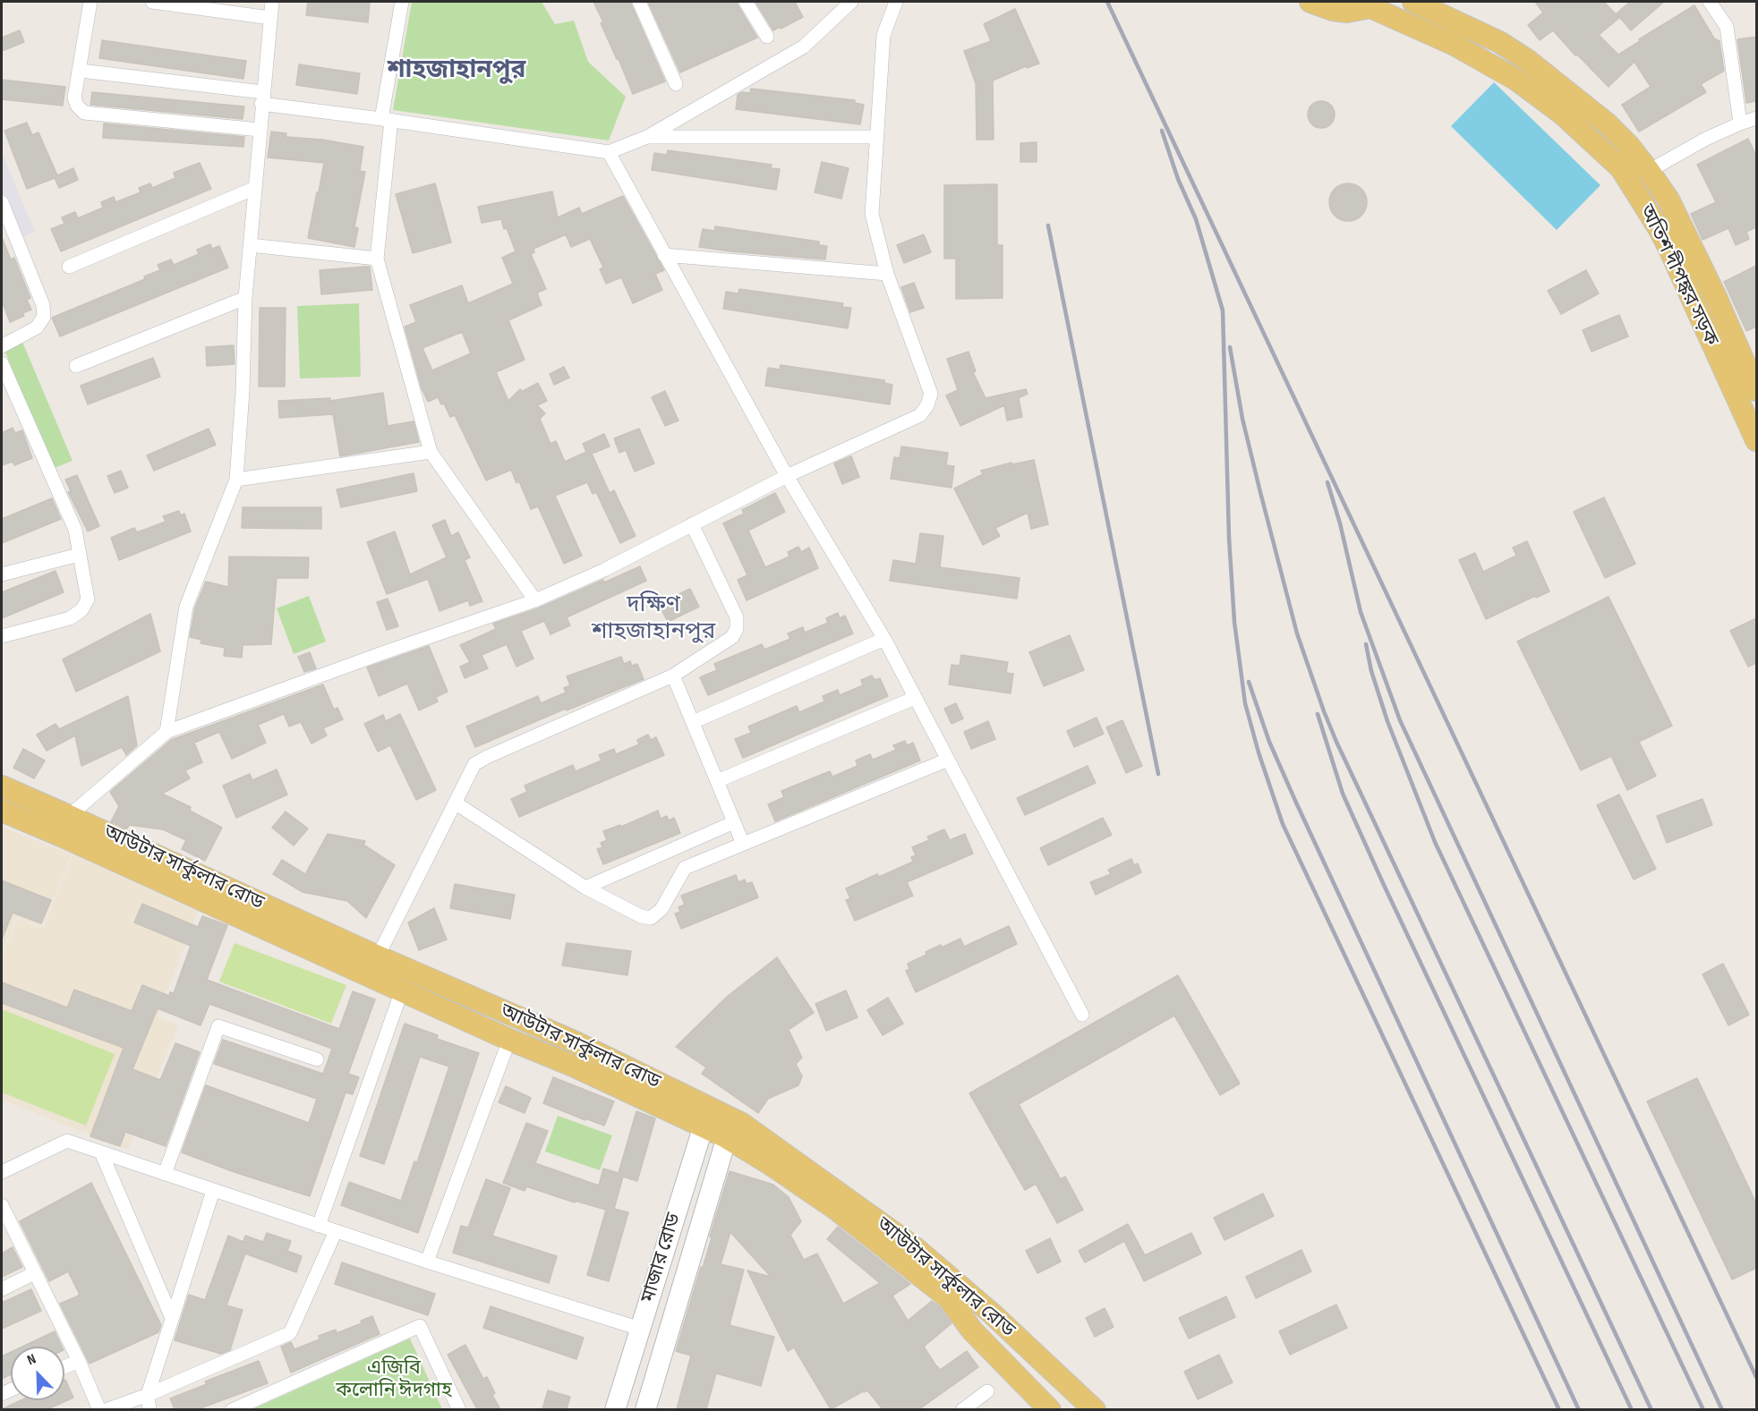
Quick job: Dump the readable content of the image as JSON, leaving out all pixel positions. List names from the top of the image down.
{
  "streets": {
    "main road": ["অতিশ দীপঙ্কর সড়ক", "আউটার সার্কুলার রোড", "মাজার রোড"]
  },
  "crossings": [
    ["আউটার সার্কুলার রোড", "মাজার রোড"]
  ],
  "districts": ["শাহজাহানপুর", "দক্ষিণ শাহজাহানপুর"],
  "parks": ["এজিবি কলোনি ঈদগাহ"],
  "north": "top left"
}
